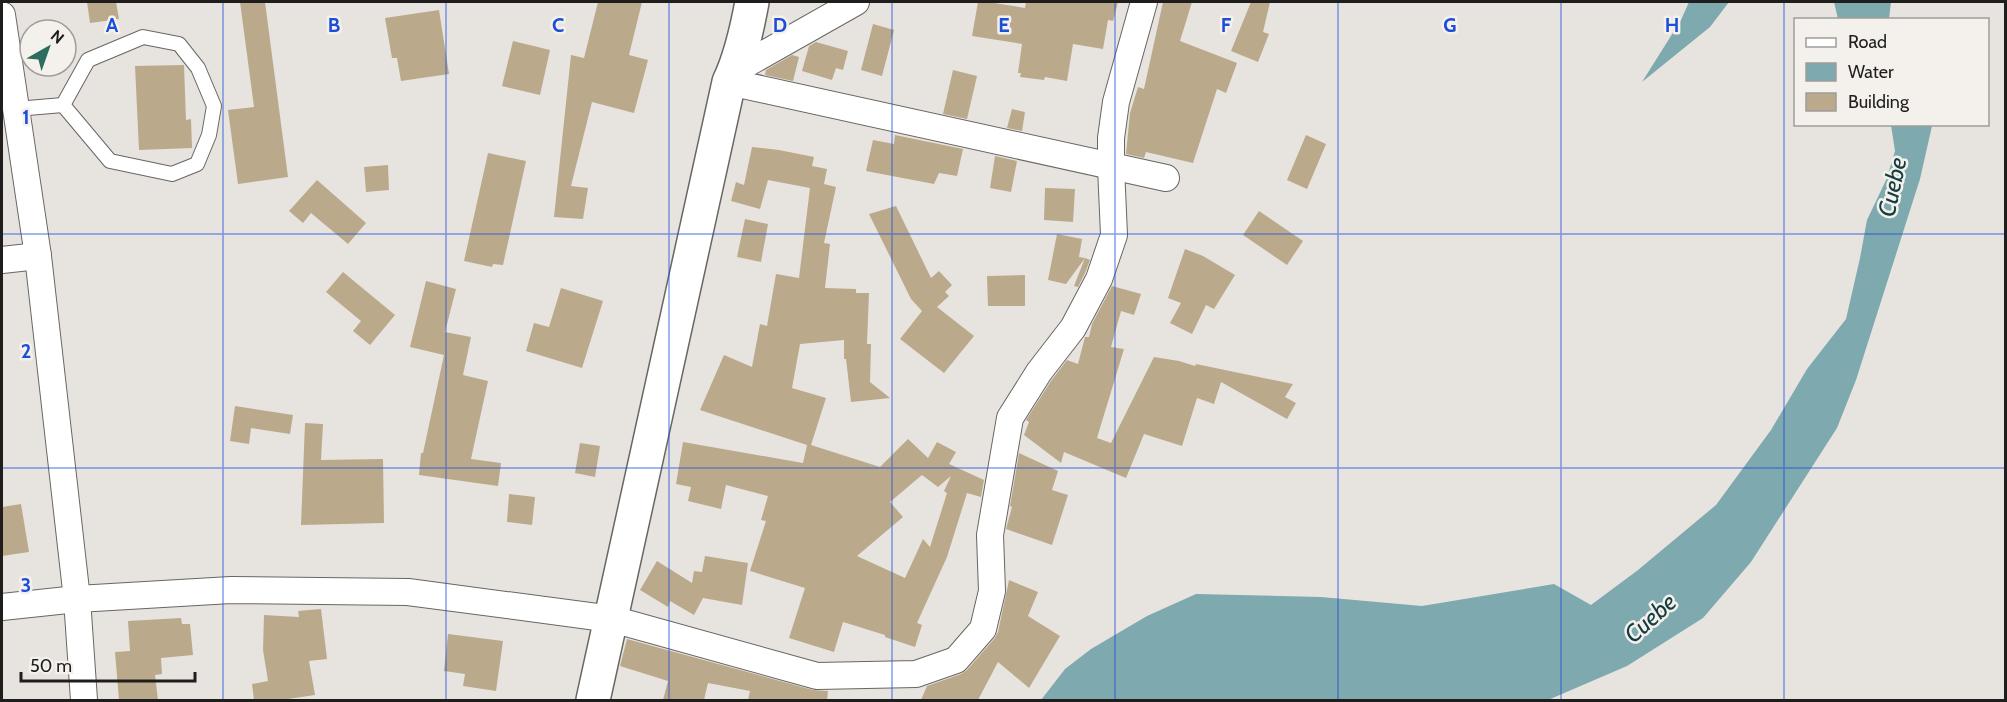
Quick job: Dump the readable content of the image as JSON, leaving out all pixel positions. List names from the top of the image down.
{
  "water": ["Cuebe"],
  "legend": ["Road", "Water", "Building"],
  "scale_bar": "50 m",
  "north": "top right",
  "grid": {
    "columns": [
      "A",
      "B",
      "C",
      "D",
      "E",
      "F",
      "G",
      "H"
    ],
    "rows": ["1", "2", "3"]
  }
}
